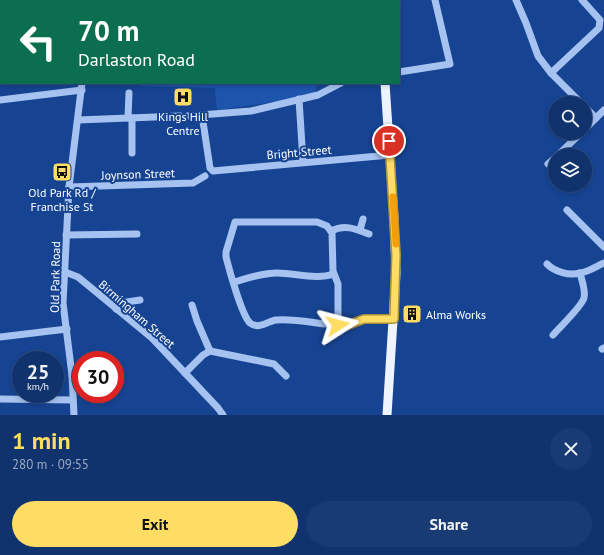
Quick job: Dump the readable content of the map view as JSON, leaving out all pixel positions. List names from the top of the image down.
{
  "streets": {
    "street": [
      "Bright Street",
      "Joynson Street",
      "Old Park Road",
      "Birmingham Street"
    ]
  },
  "crossings": [
    ["Joynson Street", "Old Park Road"],
    ["Old Park Road", "Birmingham Street"]
  ],
  "places": {
    "hospital": ["Kings Hill Centre"],
    "bus stop": ["Old Park Rd / Franchise St"],
    "building": ["Alma Works"]
  },
  "page": {
    "turn": ["70 m", "Darlaston Road"],
    "speed": "25 km/h",
    "limit": "30",
    "heading": ["1 min", "280 m · 09:55"],
    "buttons": ["Exit", "Share"]
  }
}
